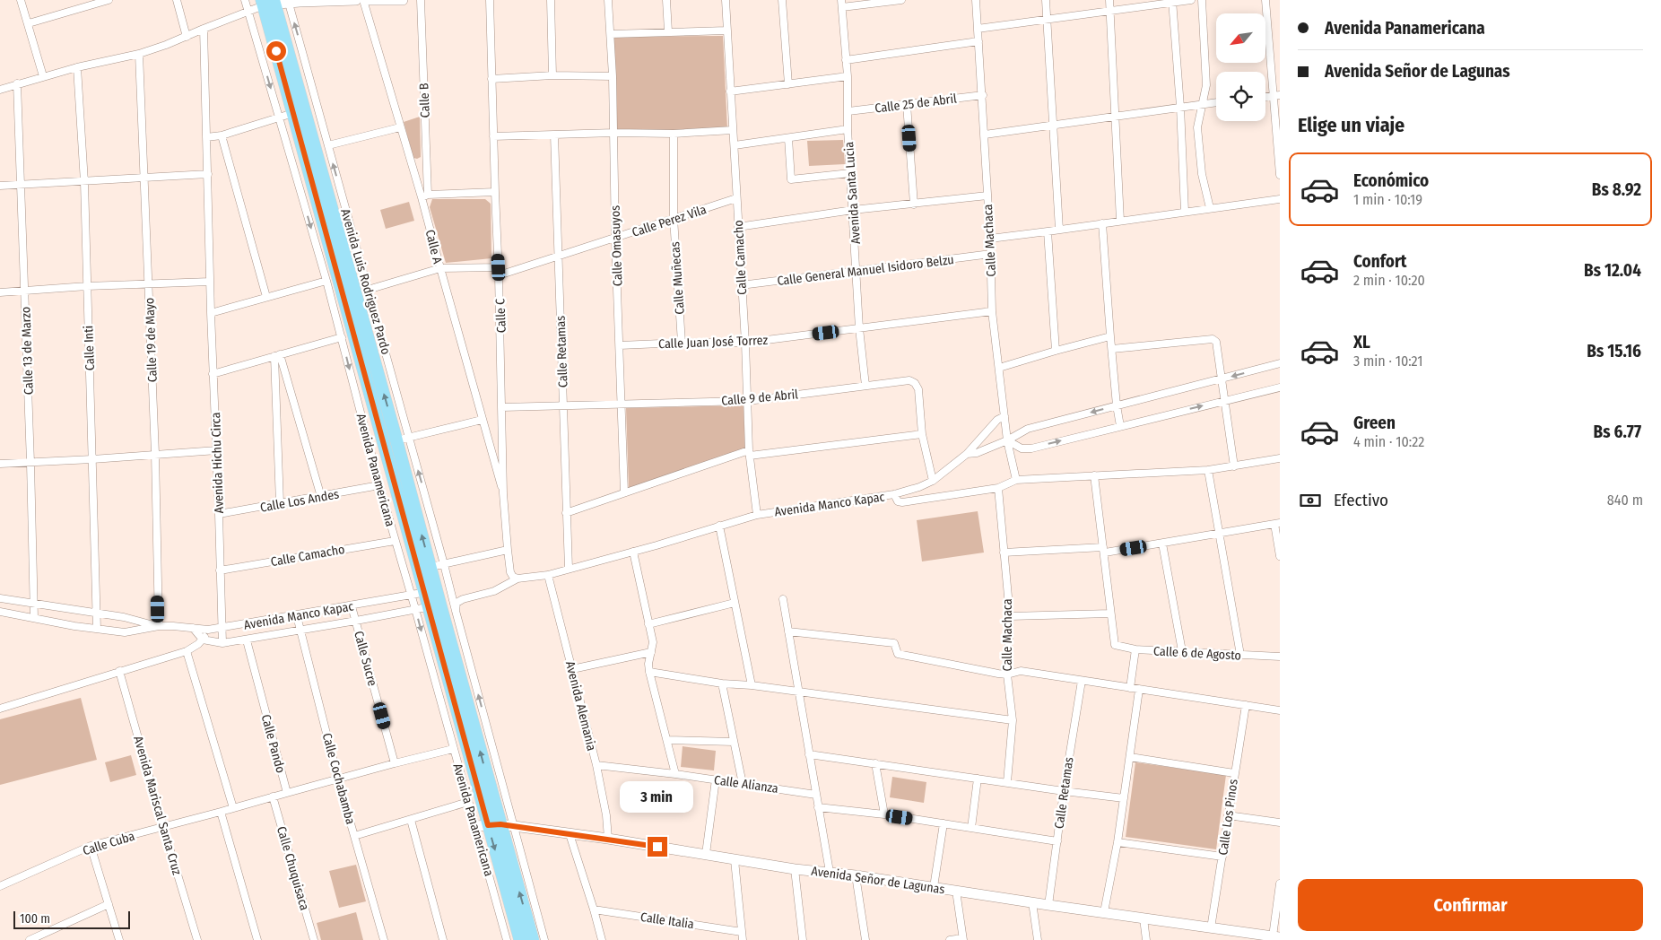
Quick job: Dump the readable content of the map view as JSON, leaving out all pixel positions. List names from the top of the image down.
{
  "streets": {
    "highway": ["Avenida Panamericana"],
    "street": [
      "Calle B",
      "Calle 25 de Abril",
      "Avenida Santa Lucia",
      "Calle Perez Vila",
      "Calle Machaca",
      "Calle Omasuyos",
      "Calle A",
      "Calle Camacho",
      "Calle General Manuel Isidoro Belzu",
      "Calle Muñecas",
      "Avenida Luis Rodriguez Pardo",
      "Calle C",
      "Calle 19 de Mayo",
      "Calle Juan José Torrez",
      "Calle Inti",
      "Calle 13 de Marzo",
      "Calle Retamas",
      "Calle 9 de Abril",
      "Avenida Hichu Circa",
      "Calle Los Andes",
      "Avenida Manco Kapac",
      "Calle 6 de Agosto",
      "Calle Sucre",
      "Avenida Alemania",
      "Calle Pando",
      "Calle Cochabamba",
      "Calle Alianza",
      "Avenida Mariscal Santa Cruz",
      "Calle Los Pinos",
      "Calle Cuba",
      "Calle Chuquisaca",
      "Avenida Señor de Lagunas",
      "Calle Italia"
    ]
  },
  "crossings": [
    ["Calle B", "Calle A"],
    ["Calle 25 de Abril", "Avenida Santa Lucia"],
    ["Calle 25 de Abril", "Calle Machaca"],
    ["Avenida Santa Lucia", "Calle General Manuel Isidoro Belzu"],
    ["Avenida Santa Lucia", "Calle Juan José Torrez"],
    ["Avenida Santa Lucia", "Calle 9 de Abril"],
    ["Calle Perez Vila", "Calle Omasuyos"],
    ["Calle Perez Vila", "Calle Camacho"],
    ["Calle Perez Vila", "Calle Muñecas"],
    ["Calle Perez Vila", "Calle C"],
    ["Calle Perez Vila", "Calle Retamas"],
    ["Calle Machaca", "Calle General Manuel Isidoro Belzu"],
    ["Calle Machaca", "Calle Juan José Torrez"],
    ["Calle Machaca", "Avenida Manco Kapac"],
    ["Calle Omasuyos", "Calle Juan José Torrez"],
    ["Calle Omasuyos", "Calle 9 de Abril"],
    ["Calle A", "Calle C"],
    ["Calle Camacho", "Calle General Manuel Isidoro Belzu"],
    ["Calle Camacho", "Calle Juan José Torrez"],
    ["Calle Camacho", "Calle 9 de Abril"],
    ["Calle Camacho", "Avenida Hichu Circa"],
    ["Calle Camacho", "Avenida Panamericana"],
    ["Calle Camacho", "Avenida Manco Kapac"],
    ["Calle Muñecas", "Calle Juan José Torrez"],
    ["Calle C", "Calle 9 de Abril"],
    ["Calle 19 de Mayo", "Avenida Manco Kapac"],
    ["Calle Retamas", "Calle 9 de Abril"],
    ["Calle Retamas", "Avenida Manco Kapac"],
    ["Calle Retamas", "Avenida Señor de Lagunas"],
    ["Avenida Hichu Circa", "Calle Los Andes"],
    ["Avenida Hichu Circa", "Avenida Manco Kapac"],
    ["Avenida Panamericana", "Calle Los Andes"],
    ["Avenida Panamericana", "Avenida Manco Kapac"],
    ["Avenida Panamericana", "Avenida Señor de Lagunas"],
    ["Avenida Manco Kapac", "Calle Sucre"],
    ["Avenida Manco Kapac", "Avenida Alemania"],
    ["Avenida Manco Kapac", "Calle Cochabamba"],
    ["Avenida Alemania", "Calle Alianza"],
    ["Avenida Alemania", "Avenida Señor de Lagunas"],
    ["Avenida Mariscal Santa Cruz", "Calle Cuba"],
    ["Calle Los Pinos", "Avenida Señor de Lagunas"]
  ],
  "one_way": ["Avenida Luis Rodriguez Pardo"],
  "scale_bar": "100 m",
  "north": "bottom left",
  "page": {
    "banner": ["Avenida Panamericana", "Avenida Señor de Lagunas"],
    "heading": "Elige un viaje",
    "list": [
      {
        "name": "Económico",
        "note": "1 min · 10:19",
        "value": "Bs 8.92"
      },
      {
        "name": "Confort",
        "note": "2 min · 10:20",
        "value": "Bs 12.04"
      },
      {
        "name": "XL",
        "note": "3 min · 10:21",
        "value": "Bs 15.16"
      },
      {
        "name": "Green",
        "note": "4 min · 10:22",
        "value": "Bs 6.77"
      }
    ],
    "pay": ["Efectivo", "840 m"],
    "bubble": "3 min",
    "buttons": "Confirmar",
    "scale": "100 m"
  }
}
